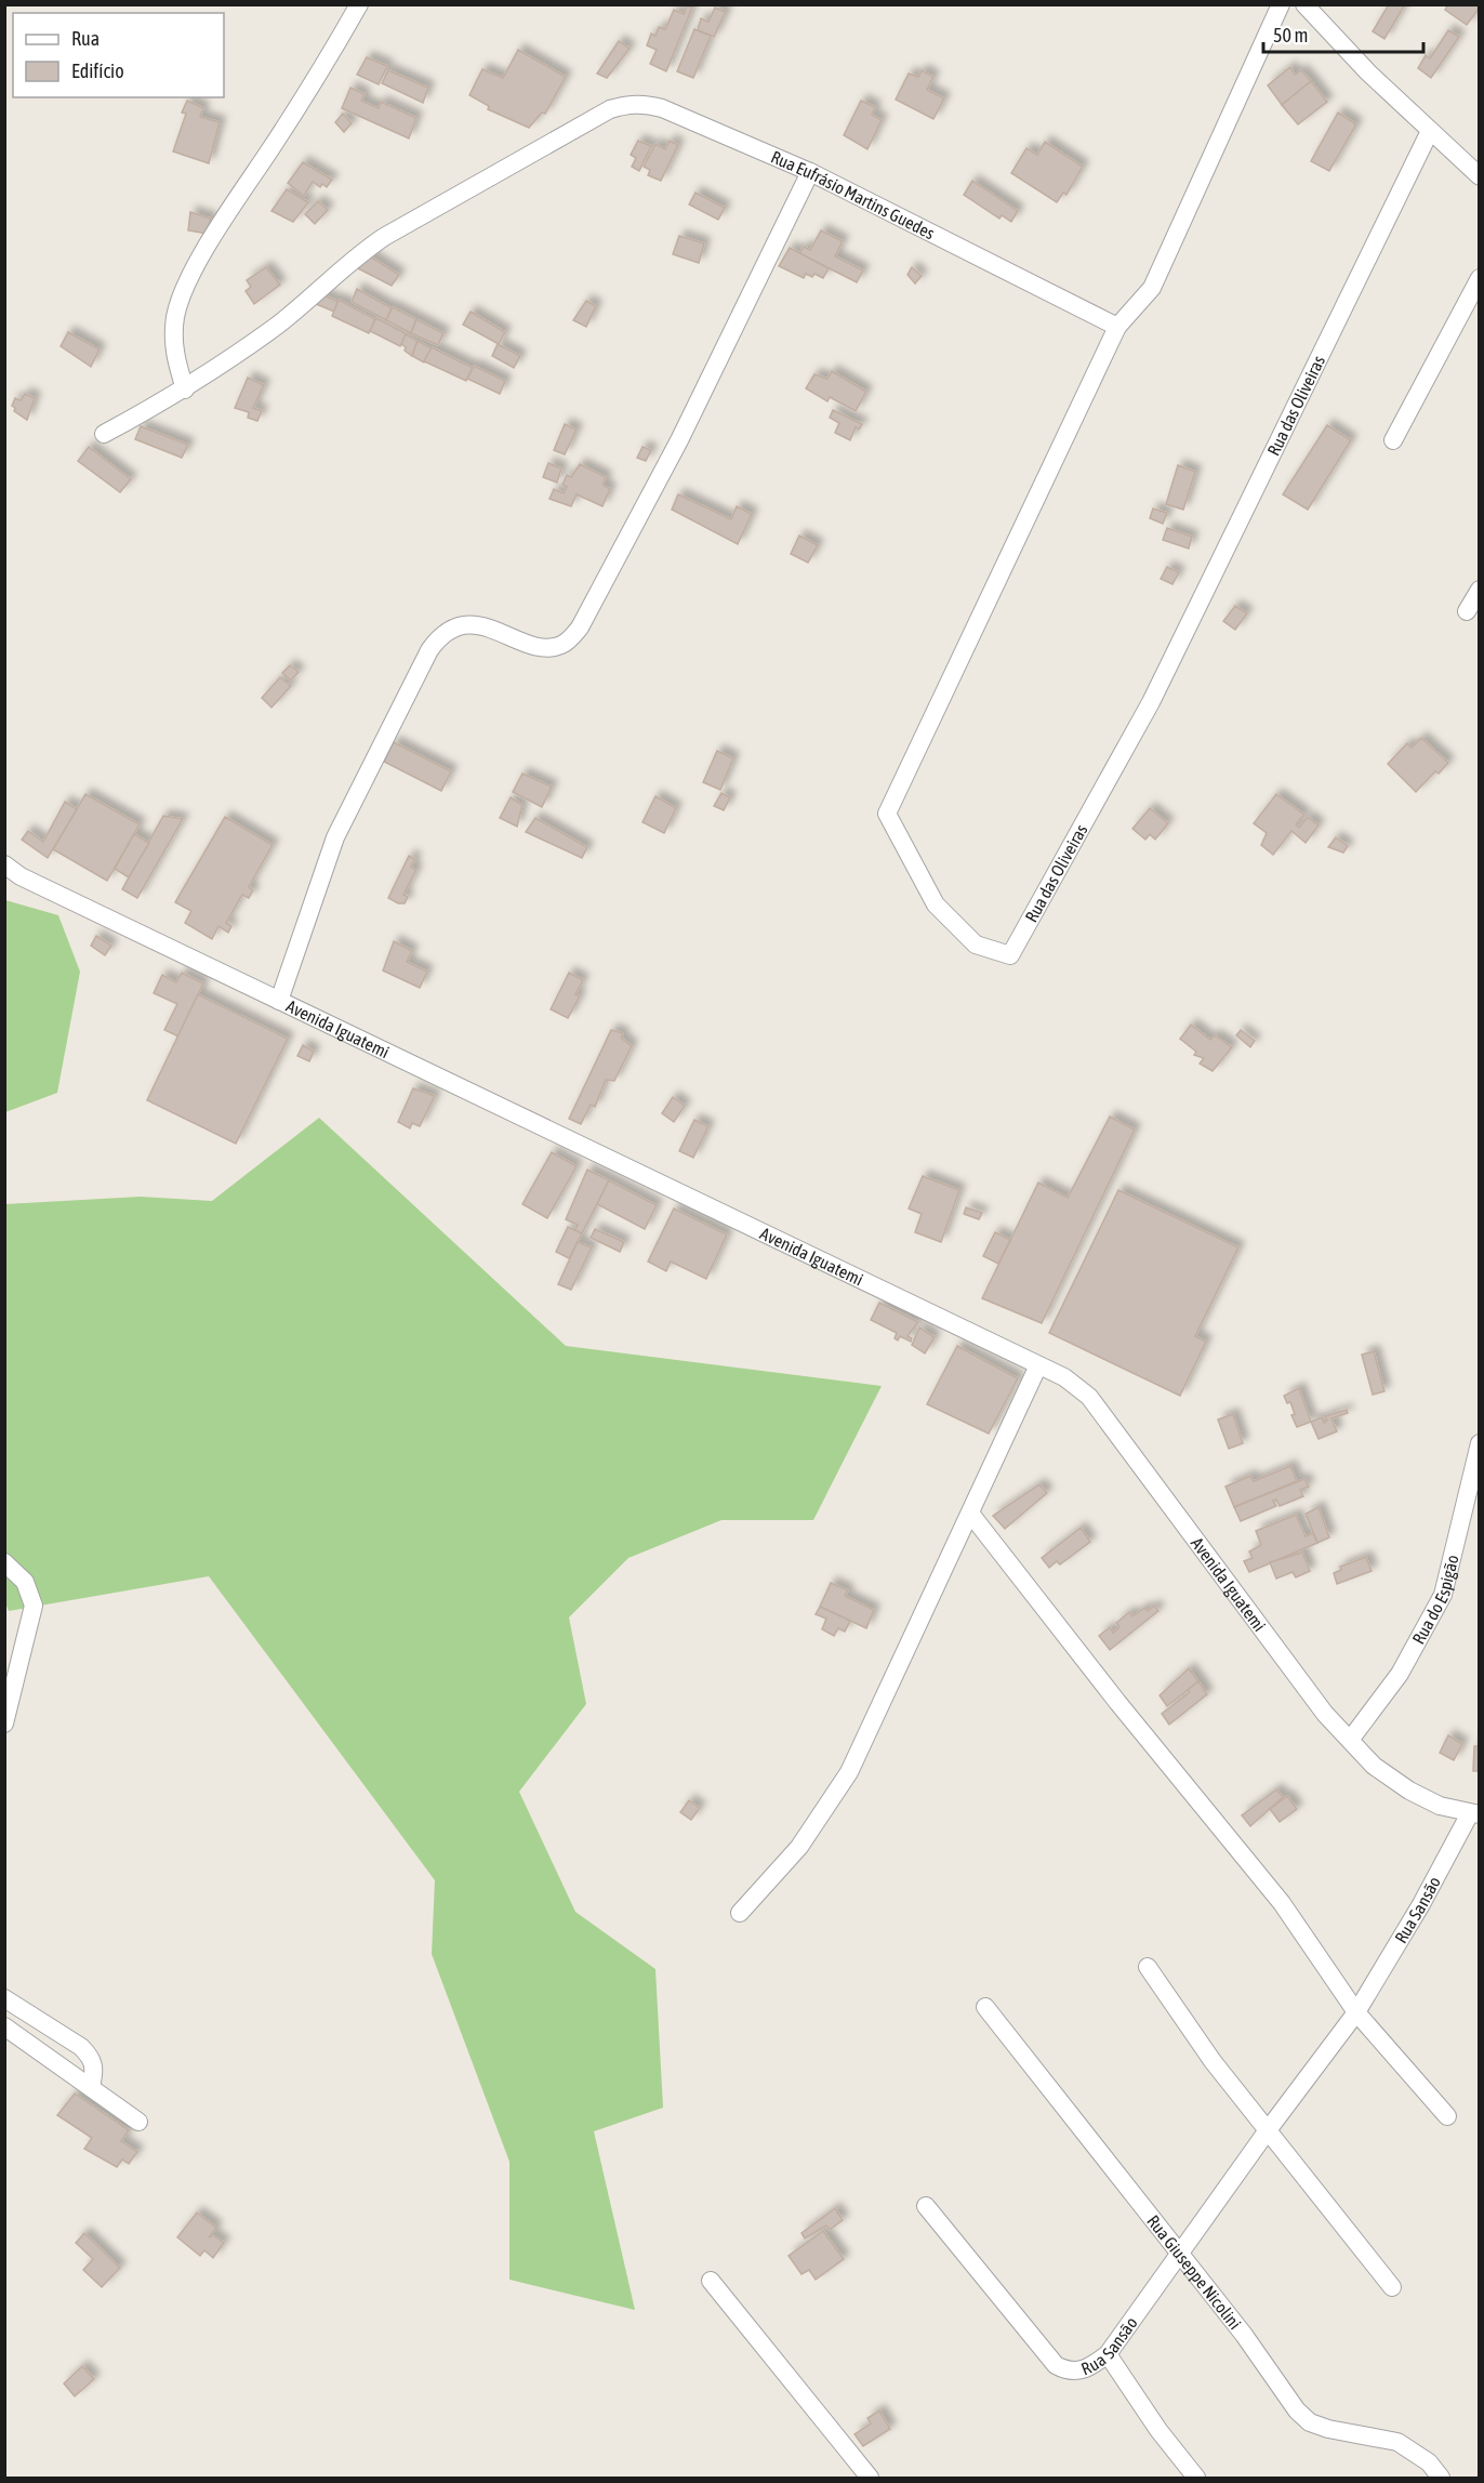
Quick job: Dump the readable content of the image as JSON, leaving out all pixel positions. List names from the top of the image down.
{
  "streets": {
    "street": [
      "Rua Eufrásio Martins Guedes",
      "Rua das Oliveiras",
      "Avenida Iguatemi",
      "Rua do Espigão",
      "Rua Sansão",
      "Rua Giuseppe Nicolini"
    ]
  },
  "crossings": [
    ["Rua Eufrásio Martins Guedes", "Rua das Oliveiras"],
    ["Avenida Iguatemi", "Rua do Espigão"],
    ["Avenida Iguatemi", "Rua Sansão"],
    ["Rua Sansão", "Rua Giuseppe Nicolini"]
  ],
  "legend": ["Rua", "Edifício"],
  "scale_bar": "50 m"
}
